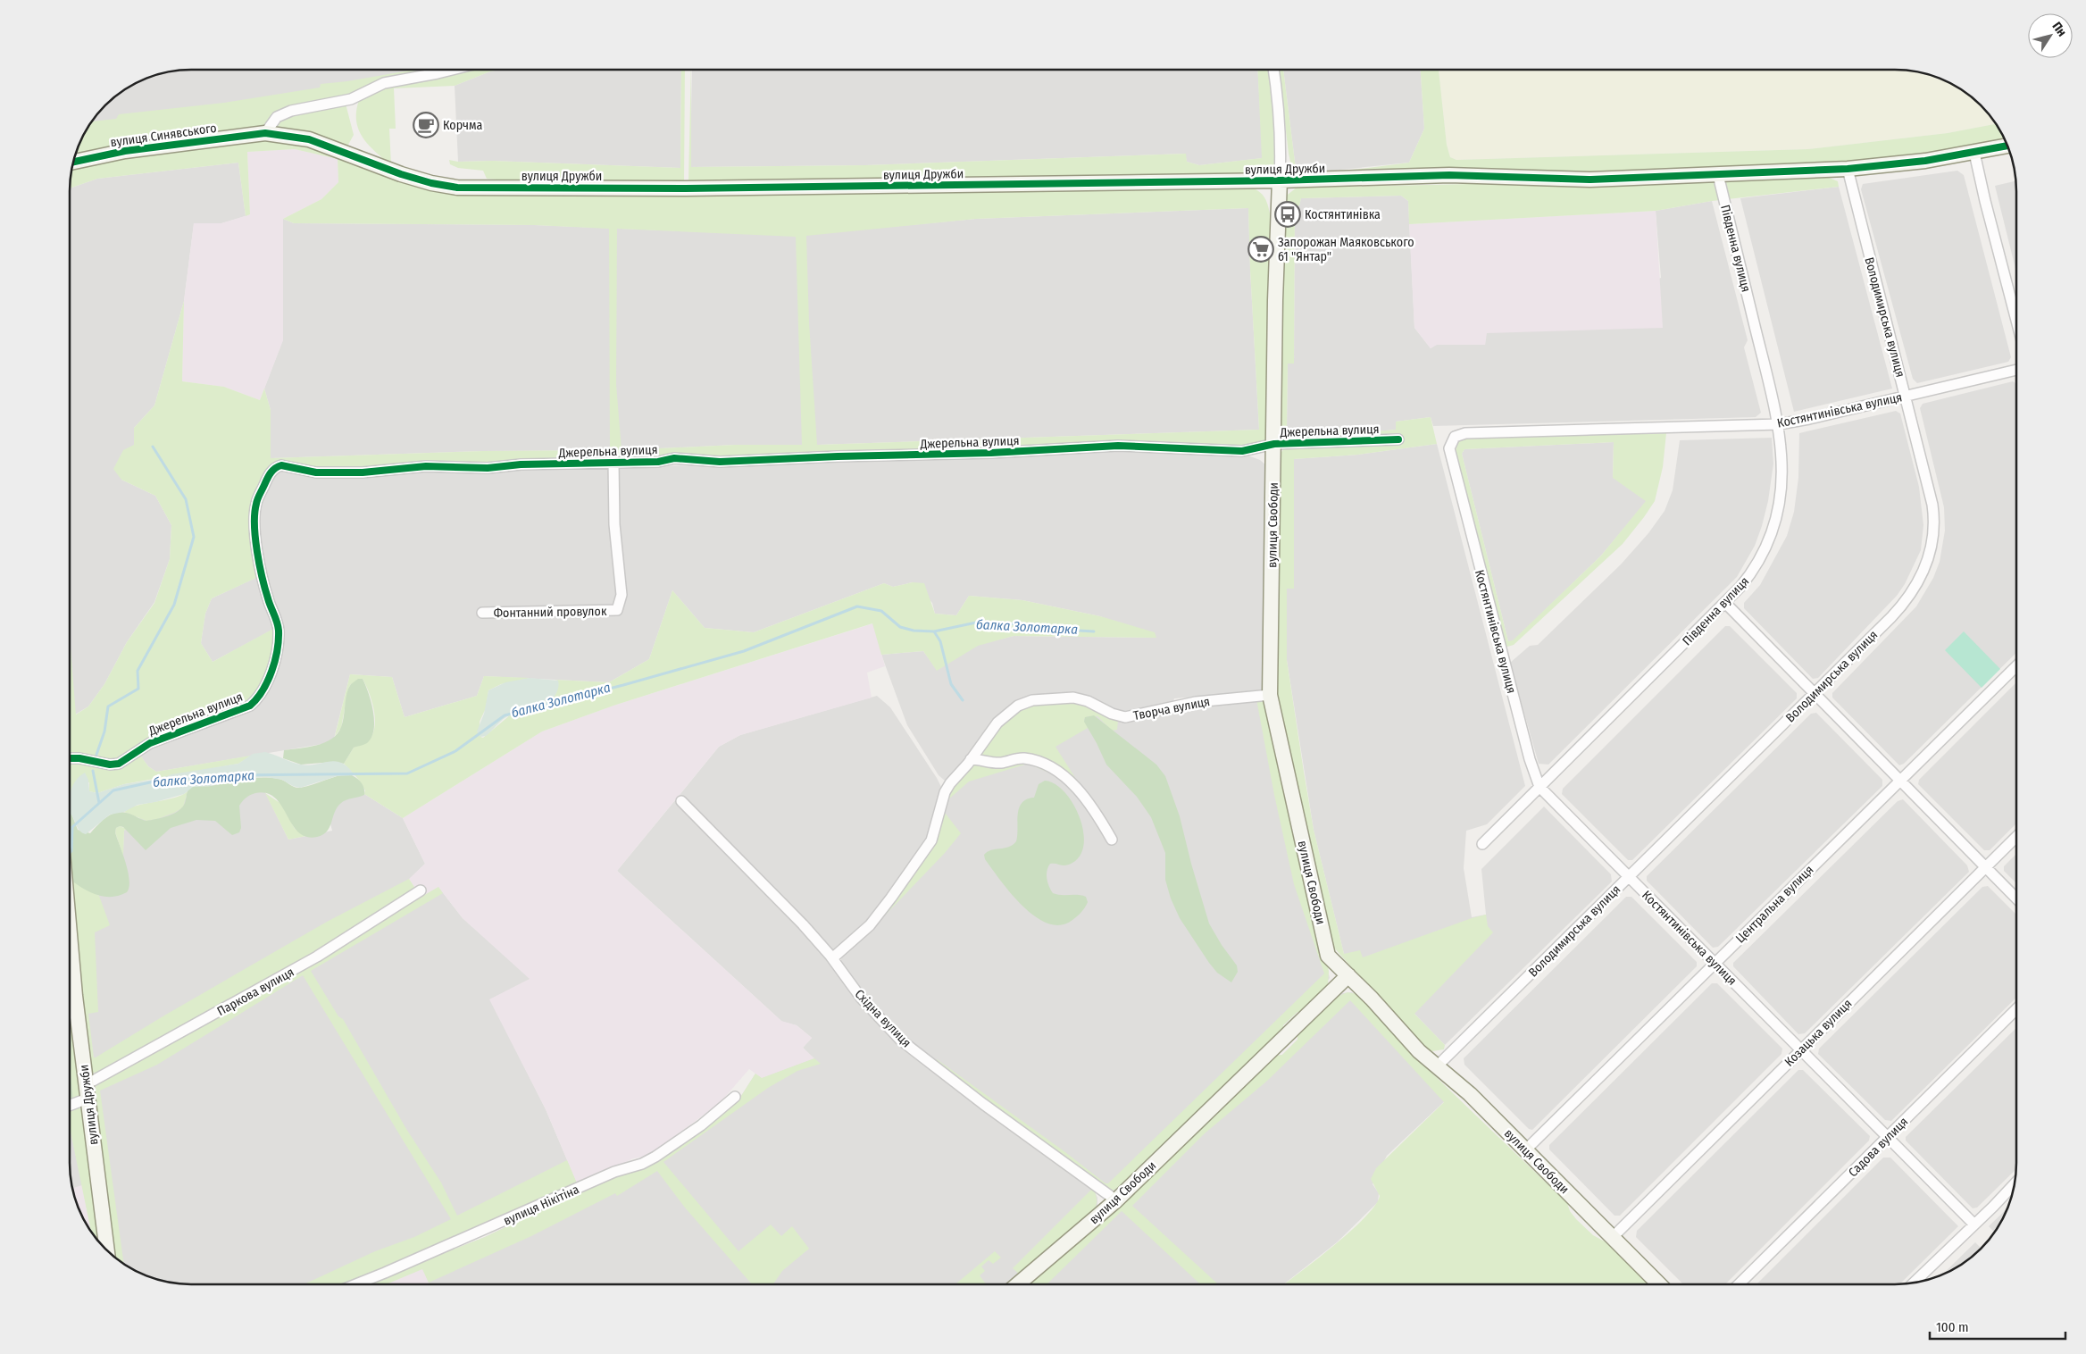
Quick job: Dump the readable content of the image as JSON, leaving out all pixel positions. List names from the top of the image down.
{
  "streets": {
    "street": [
      "вулиця Синявського",
      "вулиця Дружби",
      "Південна вулиця",
      "Володимирська вулиця",
      "Костянтинівська вулиця",
      "Джерельна вулиця",
      "вулиця Свободи",
      "Фонтанний провулок",
      "Творча вулиця",
      "Центральна вулиця",
      "Паркова вулиця",
      "Східна вулиця",
      "Козацька вулиця",
      "Садова вулиця",
      "вулиця Нікітіна"
    ]
  },
  "crossings": [
    ["вулиця Синявського", "вулиця Дружби"],
    ["вулиця Дружби", "Південна вулиця"],
    ["вулиця Дружби", "Володимирська вулиця"],
    ["вулиця Дружби", "вулиця Свободи"],
    ["вулиця Дружби", "Паркова вулиця"],
    ["Південна вулиця", "Костянтинівська вулиця"],
    ["Володимирська вулиця", "Костянтинівська вулиця"],
    ["Володимирська вулиця", "вулиця Свободи"],
    ["Костянтинівська вулиця", "Центральна вулиця"],
    ["Костянтинівська вулиця", "Козацька вулиця"],
    ["Костянтинівська вулиця", "Садова вулиця"],
    ["Джерельна вулиця", "вулиця Свободи"],
    ["Джерельна вулиця", "Фонтанний провулок"],
    ["вулиця Свободи", "Творча вулиця"],
    ["вулиця Свободи", "Центральна вулиця"],
    ["вулиця Свободи", "Східна вулиця"],
    ["вулиця Свободи", "Козацька вулиця"],
    ["Творча вулиця", "Східна вулиця"]
  ],
  "water": ["балка Золотарка"],
  "places": {
    "cafe": ["Корчма"],
    "bus stop": ["Костянтинівка"],
    "supermarket": ["Запорожан Маяковського 61 \"Янтар\""]
  },
  "scale_bar": "100 m",
  "north": "top right"
}
